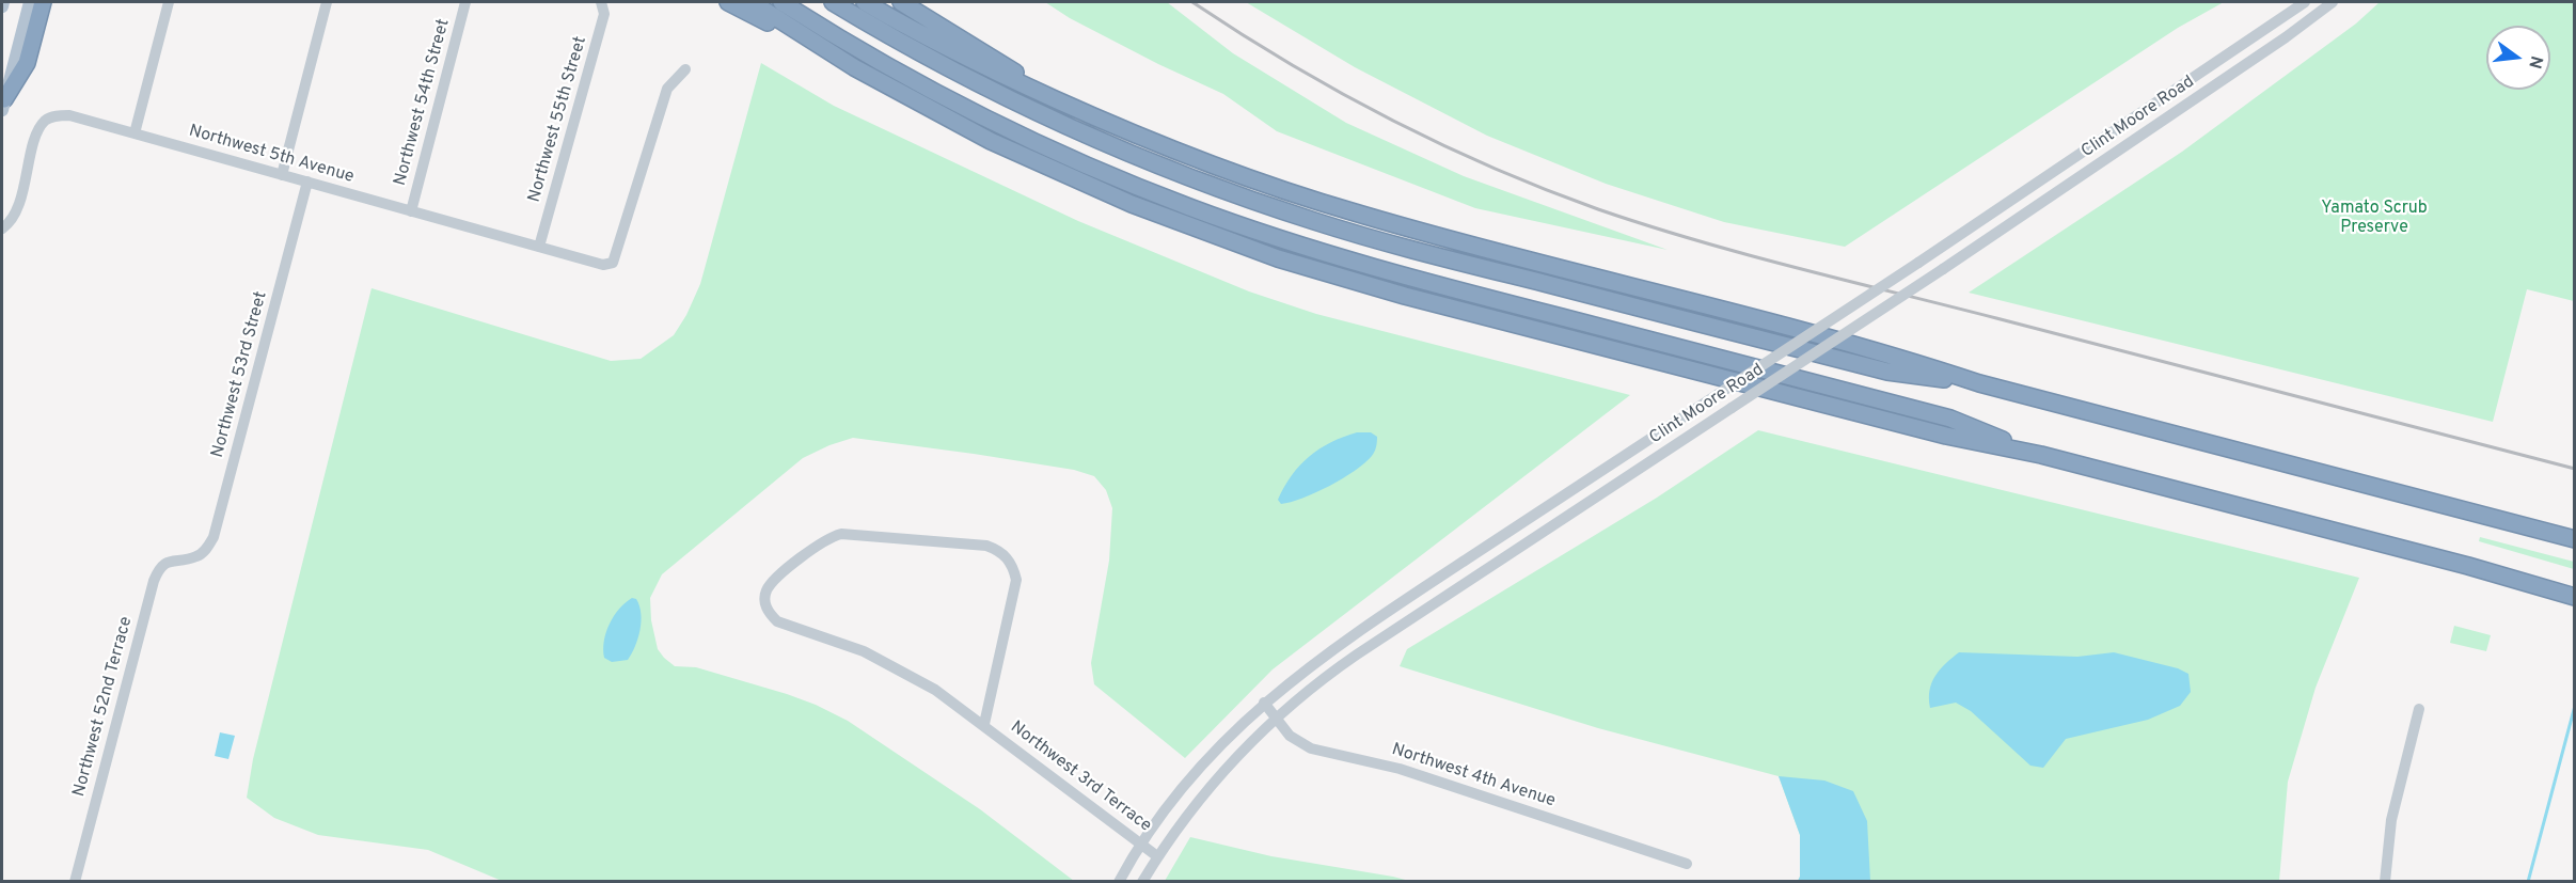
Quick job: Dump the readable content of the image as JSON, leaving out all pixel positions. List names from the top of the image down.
{
  "streets": {
    "street": [
      "Northwest 54th Street",
      "Clint Moore Road",
      "Northwest 55th Street",
      "Northwest 5th Avenue",
      "Northwest 53rd Street",
      "Northwest 52nd Terrace",
      "Northwest 4th Avenue",
      "Northwest 3rd Terrace"
    ]
  },
  "crossings": [
    ["Northwest 54th Street", "Northwest 5th Avenue"],
    ["Clint Moore Road", "Northwest 4th Avenue"],
    ["Clint Moore Road", "Northwest 3rd Terrace"],
    ["Northwest 55th Street", "Northwest 5th Avenue"],
    ["Northwest 5th Avenue", "Northwest 53rd Street"],
    ["Northwest 53rd Street", "Northwest 52nd Terrace"]
  ],
  "parks": ["Yamato Scrub Preserve"],
  "north": "right"
}
